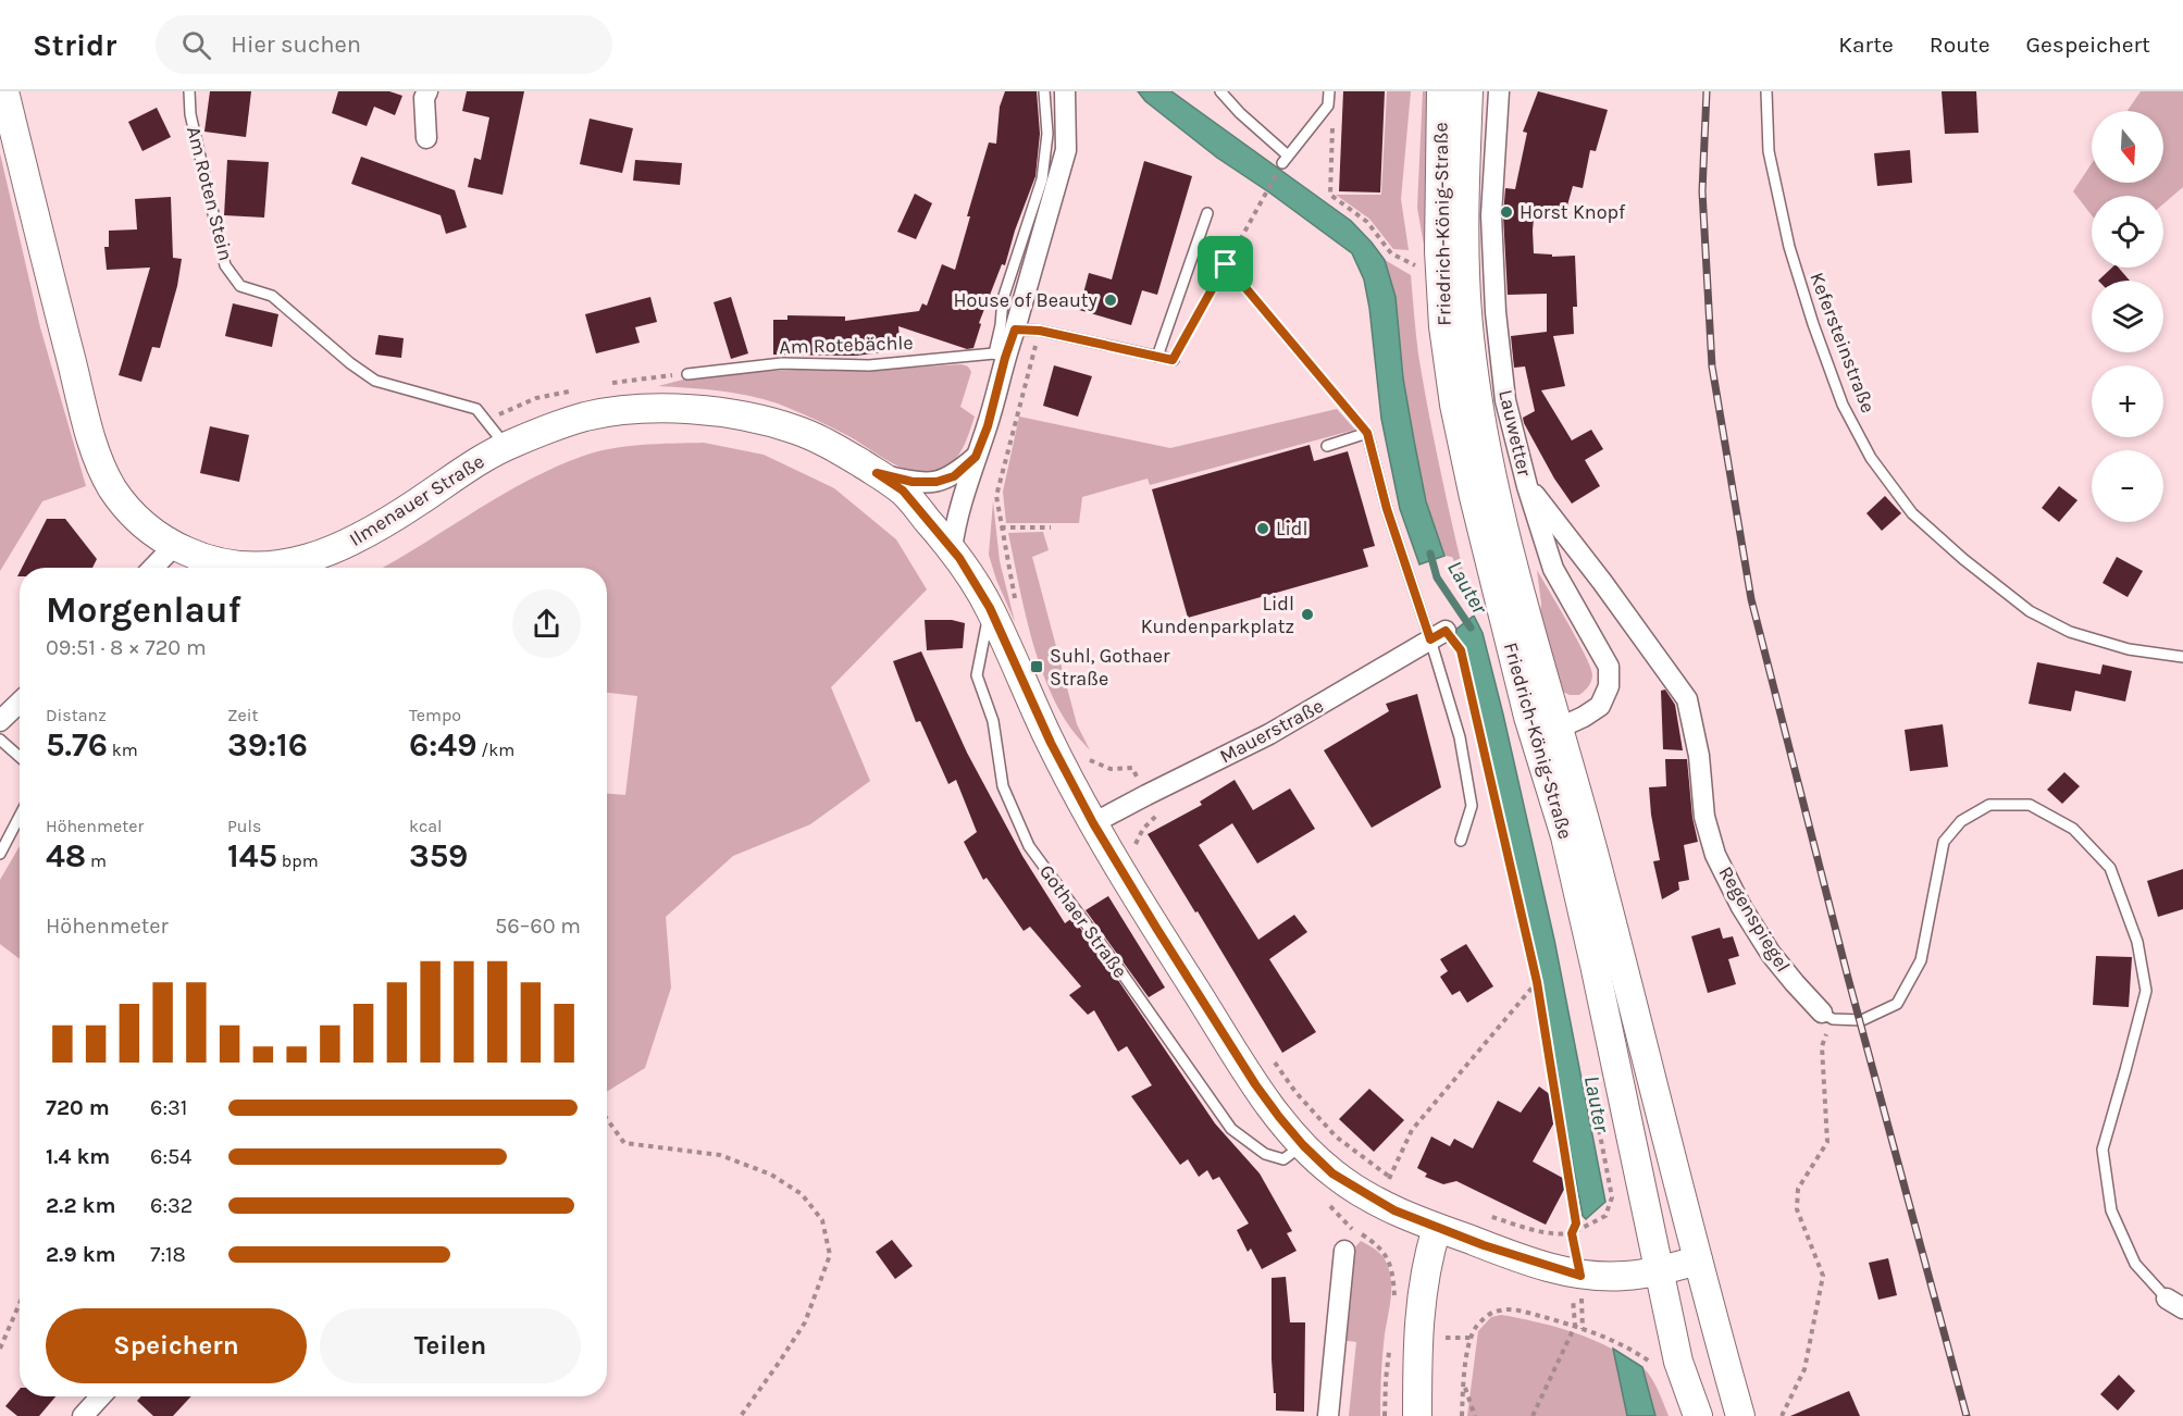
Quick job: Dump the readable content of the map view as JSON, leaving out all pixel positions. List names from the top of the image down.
{
  "streets": {
    "main road": ["Friedrich-König-Straße", "Ilmenauer Straße"],
    "street": ["Lauwetter", "Mauerstraße", "Regenspiegel"],
    "lane": [
      "Am Roten Stein",
      "Kefersteinstraße",
      "Am Rotebächle",
      "Gothaer Straße"
    ]
  },
  "crossings": [
    ["Am Roten Stein", "Ilmenauer Straße"],
    ["Friedrich-König-Straße", "Lauwetter"],
    ["Lauwetter", "Regenspiegel"]
  ],
  "water": ["Lauter"],
  "places": {
    "other": [
      "Horst Knopf",
      "House of Beauty",
      "Lidl",
      "Lidl Kundenparkplatz"
    ],
    "transit": ["Suhl, Gothaer Straße"]
  },
  "north": "bottom",
  "page": {
    "header": "Stridr",
    "search": "Hier suchen",
    "nav": ["Karte", "Route", "Gespeichert"],
    "map_buttons": ["+", "−"],
    "heading": ["Morgenlauf", "09:51 · 8 × 720 m"],
    "stats": [
      ["Distanz", "5.76 km"],
      ["Zeit", "39:16"],
      ["Tempo", "6:49 /km"],
      ["Höhenmeter", "48 m"],
      ["Puls", "145 bpm"],
      ["kcal", "359"]
    ],
    "chart": ["Höhenmeter", "56–60 m"],
    "list": [
      {
        "name": "720 m",
        "note": "6:31"
      },
      {
        "name": "1.4 km",
        "note": "6:54"
      },
      {
        "name": "2.2 km",
        "note": "6:32"
      },
      {
        "name": "2.9 km",
        "note": "7:18"
      }
    ],
    "buttons": ["Speichern", "Teilen"]
  }
}
